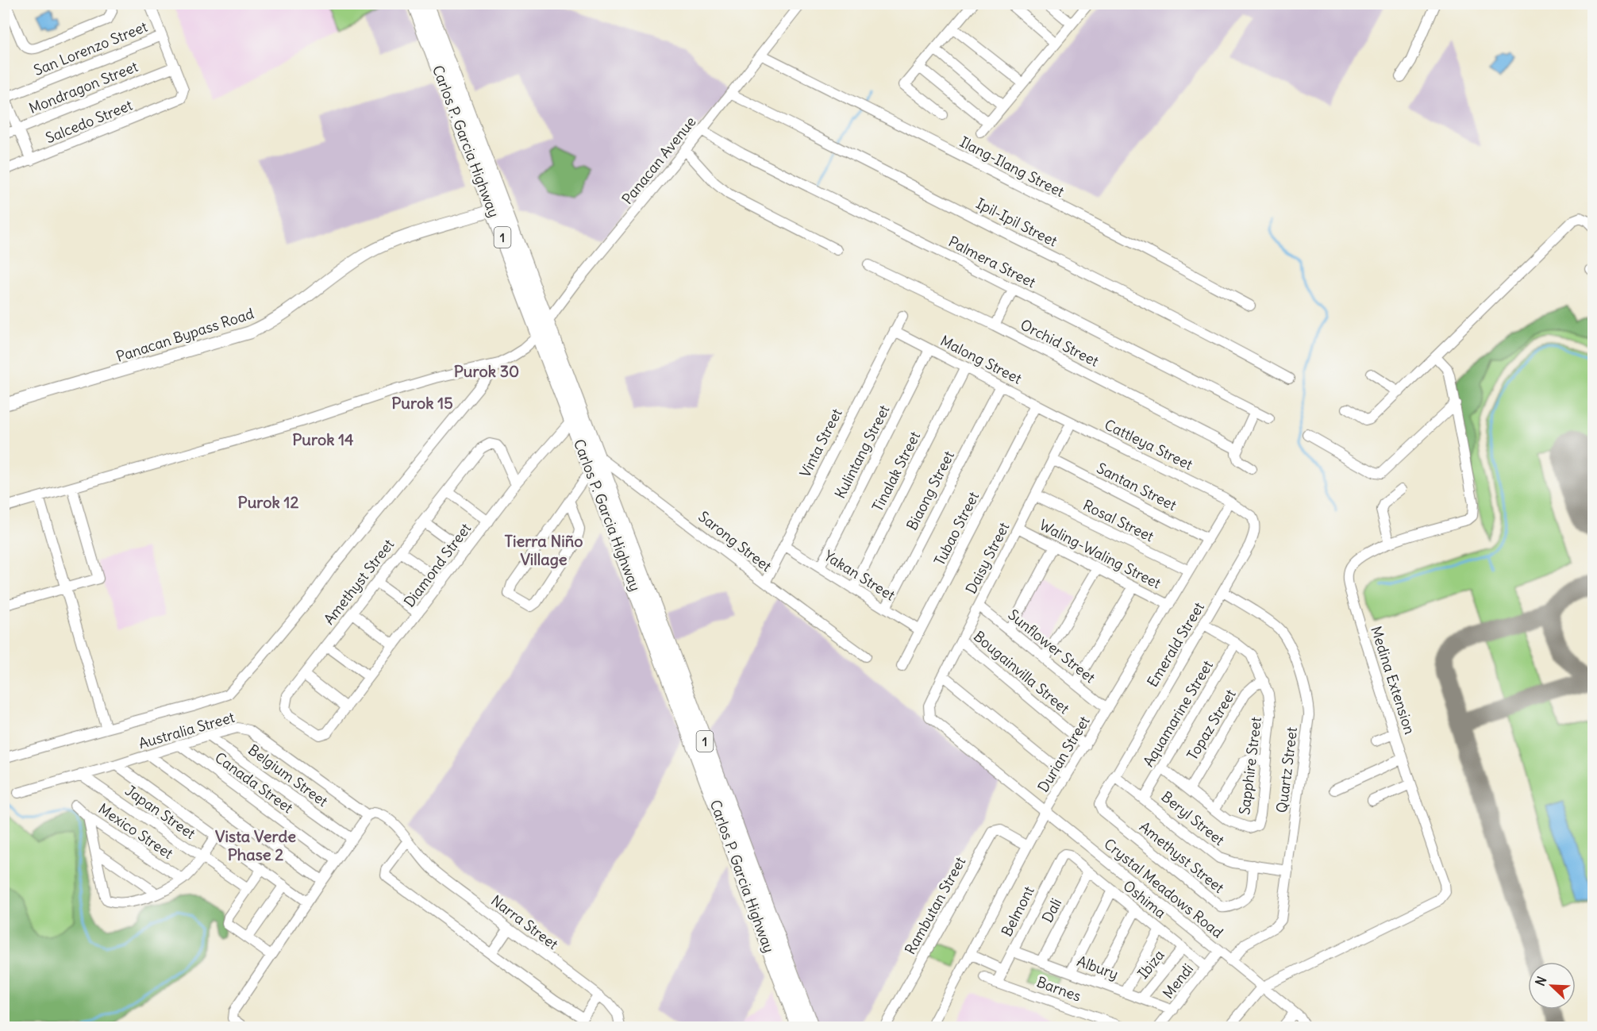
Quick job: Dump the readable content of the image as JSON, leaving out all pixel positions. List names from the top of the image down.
{
  "streets": {
    "highway": ["Carlos P. Garcia Highway", "1"],
    "main road": ["Panacan Bypass Road"],
    "street": [
      "San Lorenzo Street",
      "Mondragon Street",
      "Salcedo Street",
      "Panacan Avenue",
      "Ilang-Ilang Street",
      "Ipil-Ipil Street",
      "Palmera Street",
      "Orchid Street",
      "Malong Street",
      "Vinta Street",
      "Cattleya Street",
      "Kulintang Street",
      "Tinalak Street",
      "Santan Street",
      "Biaong Street",
      "Rosal Street",
      "Tubao Street",
      "Sarong Street",
      "Waling-Waling Street",
      "Daisy Street",
      "Diamond Street",
      "Yakan Street",
      "Amethyst Street",
      "Emerald Street",
      "Sunflower Street",
      "Bougainvilla Street",
      "Medina Extension",
      "Aquamarine Street",
      "Topaz Street",
      "Australia Street",
      "Durian Street",
      "Sapphire Street",
      "Quartz Street",
      "Belgium Street",
      "Canada Street",
      "Japan Street",
      "Beryl Street",
      "Mexico Street",
      "Crystal Meadows Road",
      "Oshima",
      "Rambutan Street",
      "Dali",
      "Belmont",
      "Narra Street",
      "Ibiza",
      "Albury",
      "Mendi",
      "Barnes"
    ]
  },
  "crossings": [
    ["Mondragon Street", "Salcedo Street"],
    ["Carlos P. Garcia Highway", "Panacan Avenue"],
    ["Carlos P. Garcia Highway", "Panacan Bypass Road"],
    ["Carlos P. Garcia Highway", "Sarong Street"],
    ["Carlos P. Garcia Highway", "Diamond Street"],
    ["Panacan Avenue", "Ilang-Ilang Street"],
    ["Panacan Avenue", "Ipil-Ipil Street"],
    ["Panacan Avenue", "Palmera Street"],
    ["Malong Street", "Vinta Street"],
    ["Malong Street", "Cattleya Street"],
    ["Malong Street", "Kulintang Street"],
    ["Malong Street", "Tinalak Street"],
    ["Malong Street", "Biaong Street"],
    ["Malong Street", "Tubao Street"],
    ["Vinta Street", "Sarong Street"],
    ["Vinta Street", "Yakan Street"],
    ["Cattleya Street", "Daisy Street"],
    ["Cattleya Street", "Emerald Street"],
    ["Cattleya Street", "Durian Street"],
    ["Kulintang Street", "Yakan Street"],
    ["Tinalak Street", "Yakan Street"],
    ["Santan Street", "Daisy Street"],
    ["Santan Street", "Durian Street"],
    ["Biaong Street", "Yakan Street"],
    ["Rosal Street", "Daisy Street"],
    ["Rosal Street", "Durian Street"],
    ["Tubao Street", "Yakan Street"],
    ["Waling-Waling Street", "Daisy Street"],
    ["Waling-Waling Street", "Durian Street"],
    ["Daisy Street", "Sunflower Street"],
    ["Daisy Street", "Bougainvilla Street"],
    ["Daisy Street", "Crystal Meadows Road"],
    ["Diamond Street", "Amethyst Street"],
    ["Amethyst Street", "Emerald Street"],
    ["Amethyst Street", "Beryl Street"],
    ["Emerald Street", "Durian Street"],
    ["Emerald Street", "Sapphire Street"],
    ["Emerald Street", "Quartz Street"],
    ["Emerald Street", "Beryl Street"],
    ["Sunflower Street", "Durian Street"],
    ["Bougainvilla Street", "Durian Street"],
    ["Medina Extension", "Crystal Meadows Road"],
    ["Aquamarine Street", "Sapphire Street"],
    ["Aquamarine Street", "Beryl Street"],
    ["Topaz Street", "Sapphire Street"],
    ["Australia Street", "Belgium Street"],
    ["Australia Street", "Canada Street"],
    ["Australia Street", "Japan Street"],
    ["Australia Street", "Narra Street"],
    ["Durian Street", "Crystal Meadows Road"],
    ["Durian Street", "Rambutan Street"],
    ["Quartz Street", "Beryl Street"],
    ["Quartz Street", "Crystal Meadows Road"],
    ["Crystal Meadows Road", "Mendi"],
    ["Oshima", "Dali"],
    ["Oshima", "Belmont"],
    ["Oshima", "Ibiza"],
    ["Oshima", "Mendi"],
    ["Dali", "Albury"],
    ["Belmont", "Albury"],
    ["Belmont", "Barnes"],
    ["Ibiza", "Albury"],
    ["Albury", "Mendi"]
  ],
  "districts": [
    "Purok 30",
    "Purok 15",
    "Purok 14",
    "Purok 12",
    "Tierra Niño Village",
    "Vista Verde Phase 2"
  ],
  "north": "top left"
}
